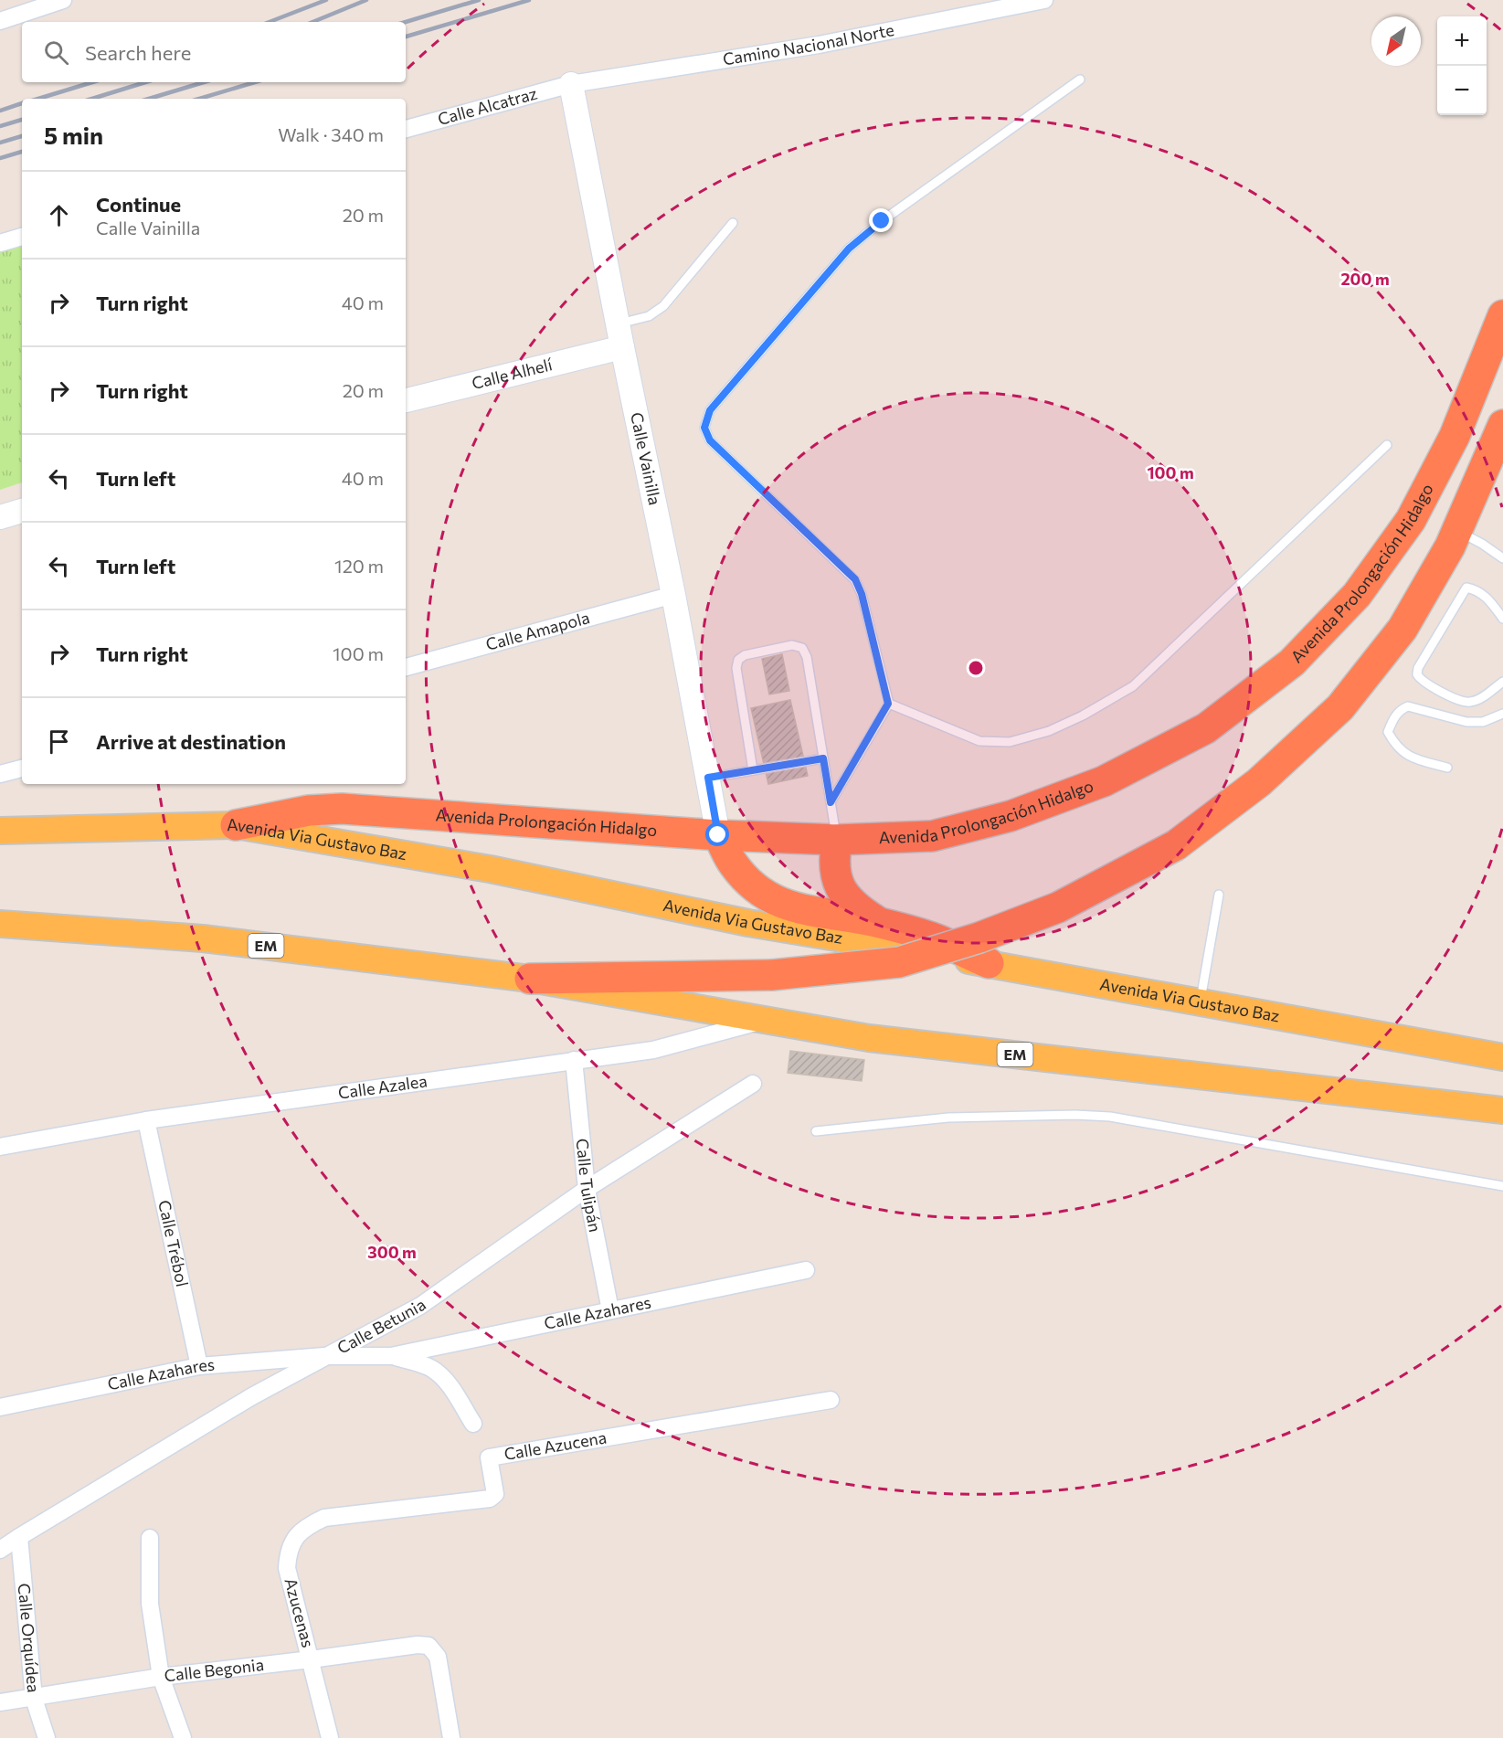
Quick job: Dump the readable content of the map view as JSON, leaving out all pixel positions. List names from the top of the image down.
{
  "streets": {
    "highway": ["Avenida Prolongación Hidalgo"],
    "main road": ["Avenida Via Gustavo Baz", "EM"],
    "street": [
      "Camino Nacional Norte",
      "Calle Alcatraz",
      "Calle Alhelí",
      "Calle Vainilla",
      "Calle Amapola",
      "Calle Azalea",
      "Calle Tulipán",
      "Calle Trébol",
      "Calle Azahares",
      "Calle Betunia",
      "Calle Azucena",
      "Azucenas",
      "Calle Orquídea",
      "Calle Begonia"
    ]
  },
  "crossings": [
    ["Camino Nacional Norte", "Calle Alcatraz"],
    ["Camino Nacional Norte", "Calle Vainilla"],
    ["Calle Alcatraz", "Calle Vainilla"],
    ["Calle Alhelí", "Calle Vainilla"],
    ["Calle Vainilla", "Avenida Prolongación Hidalgo"],
    ["Calle Vainilla", "Calle Amapola"],
    ["Avenida Prolongación Hidalgo", "Avenida Via Gustavo Baz"],
    ["EM", "Calle Azalea"],
    ["Calle Azalea", "Calle Tulipán"],
    ["Calle Azalea", "Calle Trébol"],
    ["Calle Tulipán", "Calle Azahares"],
    ["Calle Tulipán", "Calle Betunia"],
    ["Calle Trébol", "Calle Azahares"],
    ["Calle Azahares", "Calle Betunia"],
    ["Calle Betunia", "Calle Orquídea"],
    ["Calle Azucena", "Azucenas"],
    ["Azucenas", "Calle Begonia"],
    ["Calle Orquídea", "Calle Begonia"]
  ],
  "north": "bottom left",
  "page": {
    "map_buttons": ["+", "−"],
    "search": "Search here",
    "heading": ["5 min", "Walk · 340 m"],
    "list": [
      ["Continue", "Calle Vainilla", "20 m"],
      ["Turn right", "40 m"],
      ["Turn right", "20 m"],
      ["Turn left", "40 m"],
      ["Turn left", "120 m"],
      ["Turn right", "100 m"],
      "Arrive at destination"
    ]
  },
  "rings": ["200 m", "100 m", "300 m"]
}
